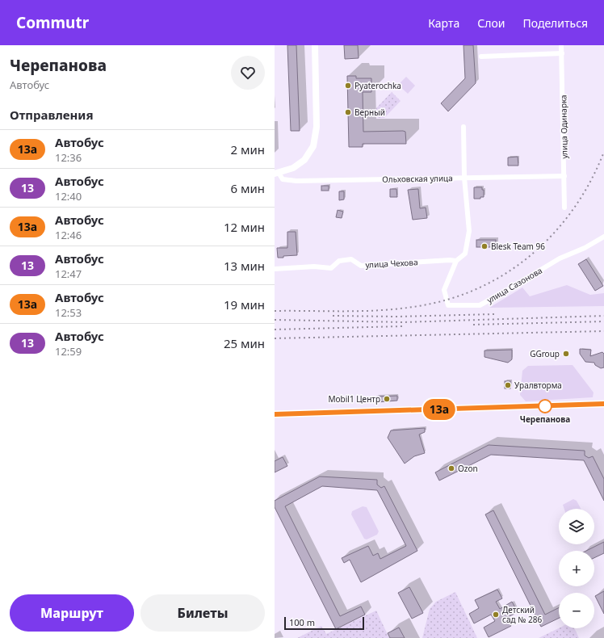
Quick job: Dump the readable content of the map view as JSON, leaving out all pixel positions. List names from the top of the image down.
{
  "streets": {
    "street": [
      "улица Одинарка",
      "Ольховская улица",
      "улица Чехова",
      "улица Сазонова"
    ]
  },
  "crossings": [
    ["улица Одинарка", "Ольховская улица"],
    ["Ольховская улица", "улица Сазонова"],
    ["улица Чехова", "улица Сазонова"]
  ],
  "places": [
    "Pyaterochka",
    "Верный",
    "Blesk Team 96",
    "GGroup",
    "Уралвторма",
    "Mobil1 Центр",
    "Черепанова",
    "Ozon",
    "Детский сад № 286"
  ],
  "lines": ["bus line 13а"],
  "scale_bar": "100 m",
  "page": {
    "header": "Commutr",
    "nav": ["Карта", "Слои", "Поделиться"],
    "heading": [
      ["Черепанова", "Автобус"],
      "Отправления"
    ],
    "on_map": "13а",
    "list": [
      {
        "mark": "13а",
        "name": "Автобус",
        "note": "12:36",
        "value": "2 мин"
      },
      {
        "mark": "13",
        "name": "Автобус",
        "note": "12:40",
        "value": "6 мин"
      },
      {
        "mark": "13а",
        "name": "Автобус",
        "note": "12:46",
        "value": "12 мин"
      },
      {
        "mark": "13",
        "name": "Автобус",
        "note": "12:47",
        "value": "13 мин"
      },
      {
        "mark": "13а",
        "name": "Автобус",
        "note": "12:53",
        "value": "19 мин"
      },
      {
        "mark": "13",
        "name": "Автобус",
        "note": "12:59",
        "value": "25 мин"
      }
    ],
    "map_buttons": ["+", "−"],
    "buttons": ["Маршрут", "Билеты"],
    "scale": "100 m"
  }
}
